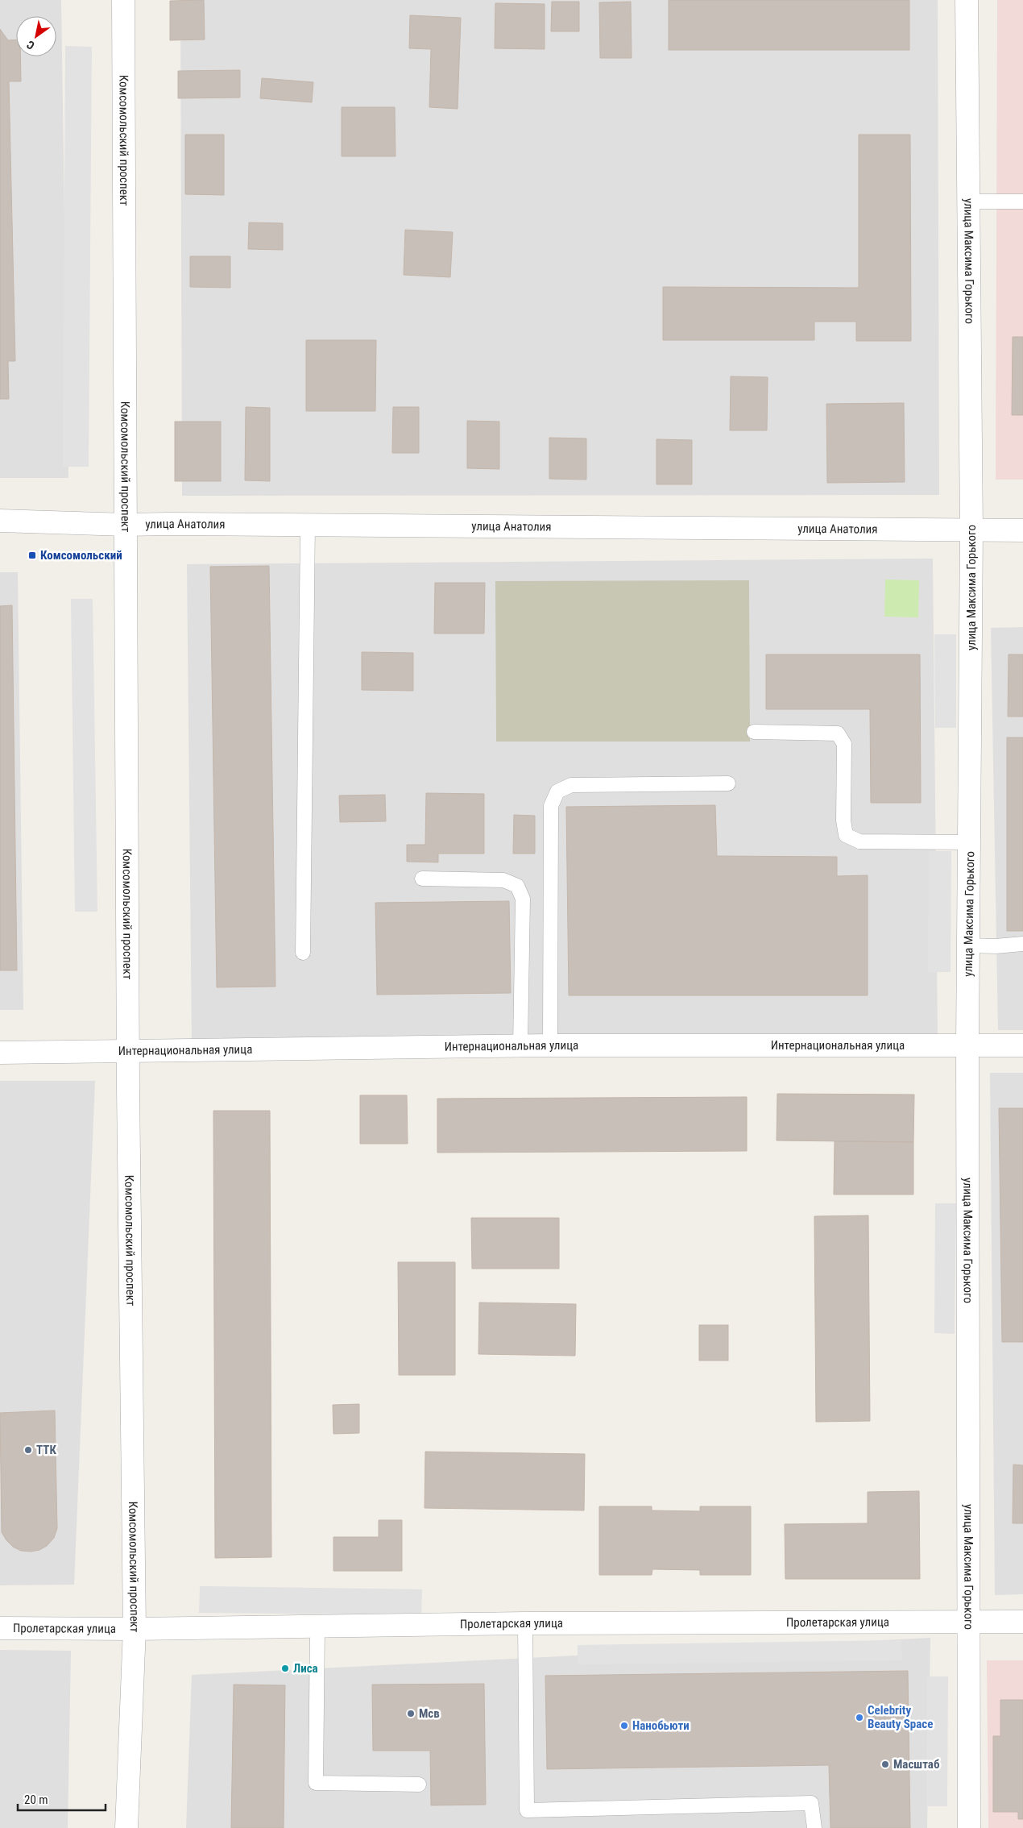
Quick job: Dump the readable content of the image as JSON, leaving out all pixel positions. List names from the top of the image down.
{
  "streets": {
    "street": [
      "Комсомольский проспект",
      "улица Максима Горького",
      "улица Анатолия",
      "Интернациональная улица",
      "Пролетарская улица"
    ]
  },
  "crossings": [
    ["Комсомольский проспект", "улица Анатолия"],
    ["Комсомольский проспект", "Интернациональная улица"],
    ["Комсомольский проспект", "Пролетарская улица"],
    ["улица Максима Горького", "улица Анатолия"],
    ["улица Максима Горького", "Интернациональная улица"],
    ["улица Максима Горького", "Пролетарская улица"]
  ],
  "places": {
    "transit": ["Комсомольский"],
    "other": [
      "ТТК",
      "Лиса",
      "Мсв",
      "Celebrity Beauty Space",
      "Нанобьюти",
      "Масштаб"
    ]
  },
  "scale_bar": "20 m",
  "north": "bottom left"
}
